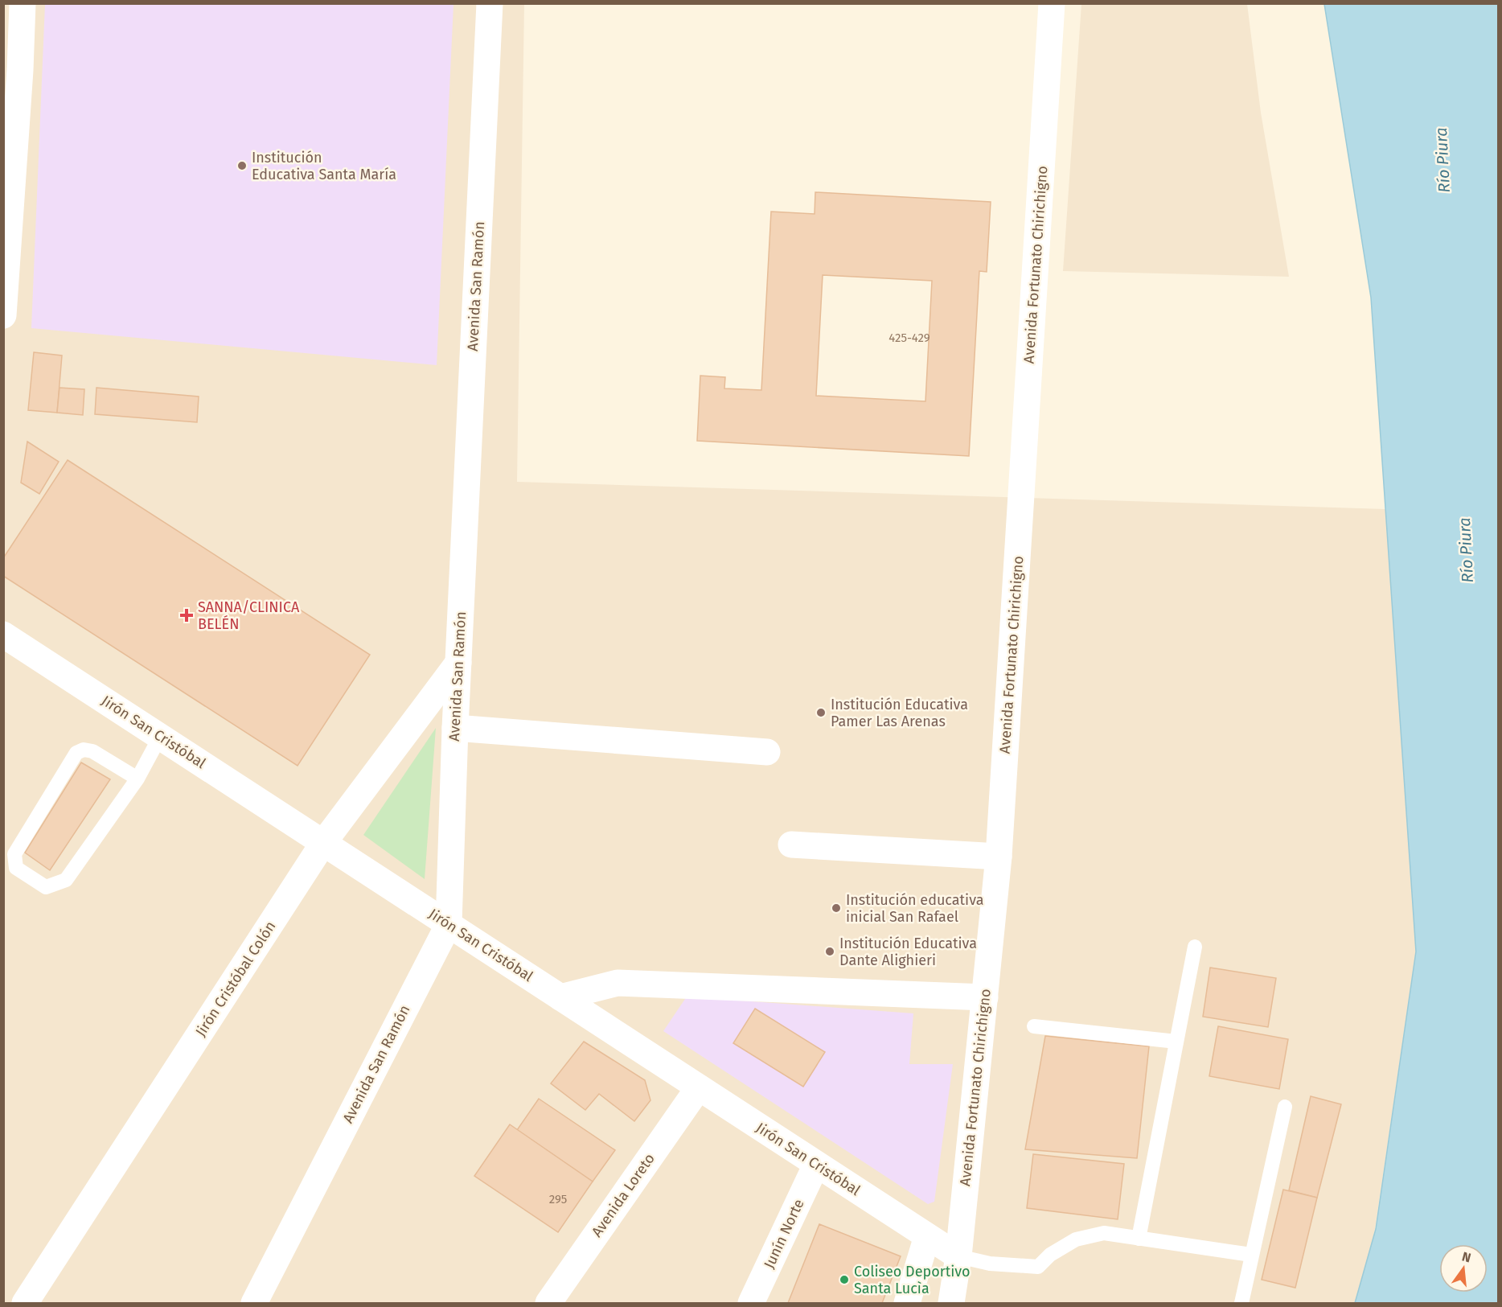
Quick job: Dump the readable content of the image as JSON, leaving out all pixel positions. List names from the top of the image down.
{
  "streets": {
    "street": [
      "Avenida Fortunato Chirichigno",
      "Avenida San Ramón",
      "Jirón San Cristóbal",
      "Jirón Cristóbal Colón",
      "Avenida Loreto",
      "Junín Norte"
    ]
  },
  "crossings": [
    ["Avenida Fortunato Chirichigno", "Jirón San Cristóbal"],
    ["Avenida San Ramón", "Jirón San Cristóbal"],
    ["Avenida San Ramón", "Jirón Cristóbal Colón"],
    ["Jirón San Cristóbal", "Jirón Cristóbal Colón"],
    ["Jirón San Cristóbal", "Avenida Loreto"],
    ["Jirón San Cristóbal", "Junín Norte"]
  ],
  "water": ["Río Piura"],
  "places": {
    "other": [
      "Institución Educativa Santa María",
      "Institución Educativa Pamer Las Arenas",
      "Institución educativa inicial San Rafael",
      "Institución Educativa Dante Alighieri",
      "Coliseo Deportivo Santa Lucìa"
    ],
    "health": ["SANNA/CLINICA BELÉN"]
  },
  "house_numbers": ["425-429", "295"],
  "north": "top"
}
